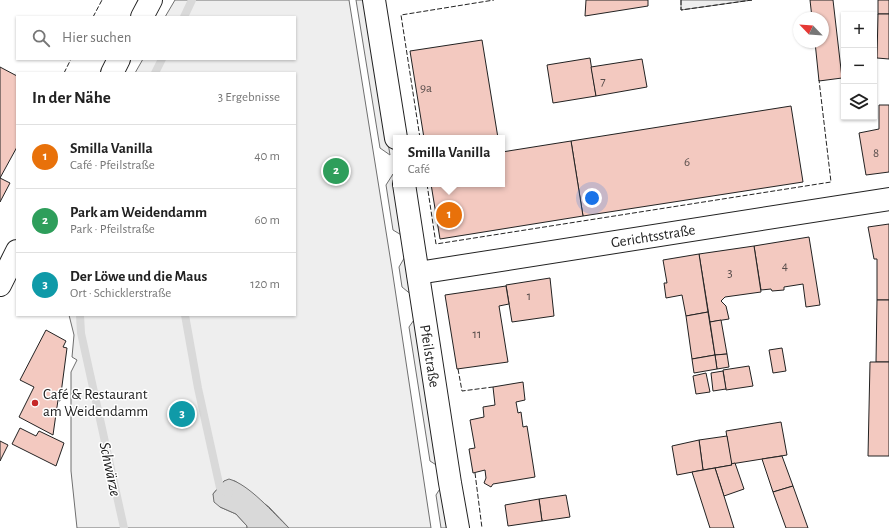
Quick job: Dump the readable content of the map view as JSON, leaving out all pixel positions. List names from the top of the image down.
{
  "streets": {
    "street": ["Gerichtsstraße", "Pfeilstraße"]
  },
  "crossings": [
    ["Gerichtsstraße", "Pfeilstraße"]
  ],
  "water": ["Schwärze"],
  "places": ["Café & Restaurant am Weidendamm"],
  "house_numbers": [
    "7",
    "9a",
    "8",
    "6",
    "4",
    "3",
    "1",
    "11"
  ],
  "north": "top left",
  "page": {
    "map_buttons": ["+", "−"],
    "search": "Hier suchen",
    "heading": ["In der Nähe", "3 Ergebnisse"],
    "list": [
      {
        "mark": "1",
        "name": "Smilla Vanilla",
        "note": "Café · Pfeilstraße",
        "value": "40 m"
      },
      {
        "mark": "2",
        "name": "Park am Weidendamm",
        "note": "Park · Pfeilstraße",
        "value": "60 m"
      },
      {
        "mark": "3",
        "name": "Der Löwe und die Maus",
        "note": "Ort · Schicklerstraße",
        "value": "120 m"
      }
    ],
    "popup": ["Smilla Vanilla", "Café"],
    "pins": ["2", "1", "3"]
  }
}
